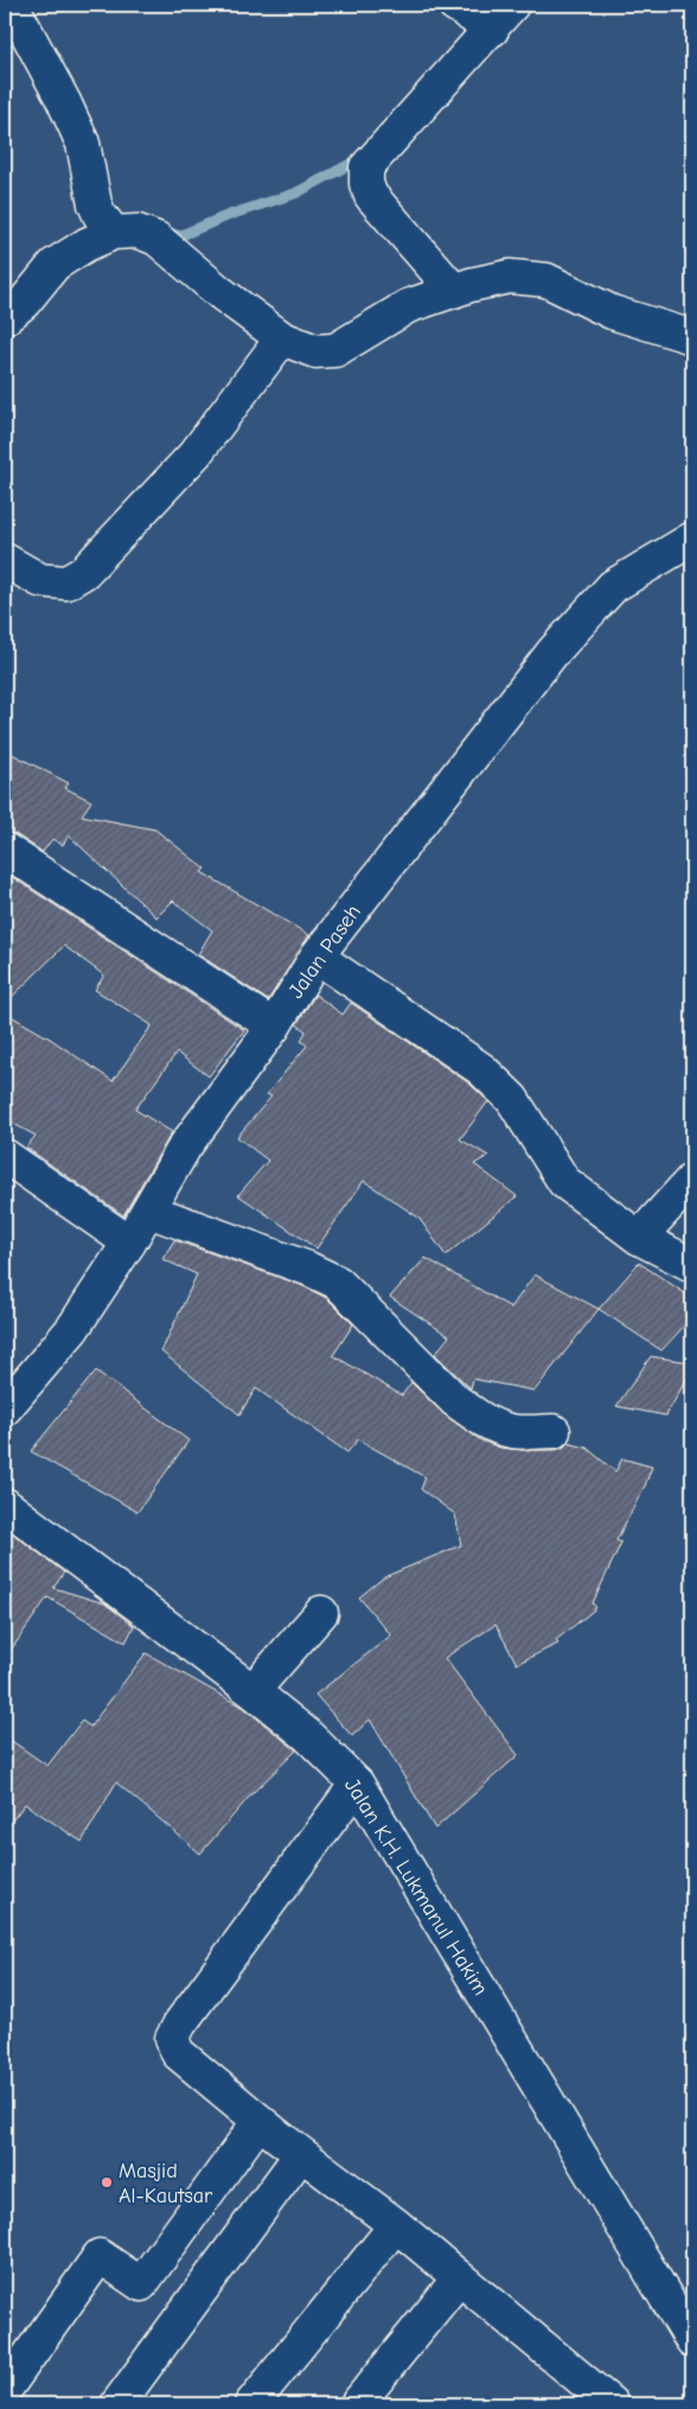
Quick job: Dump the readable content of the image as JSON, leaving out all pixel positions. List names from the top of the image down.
{
  "streets": {
    "street": ["Jalan Paseh", "Jalan K.H. Lukmanul Hakim"]
  },
  "places": ["Masjid Al-Kautsar"]
}
